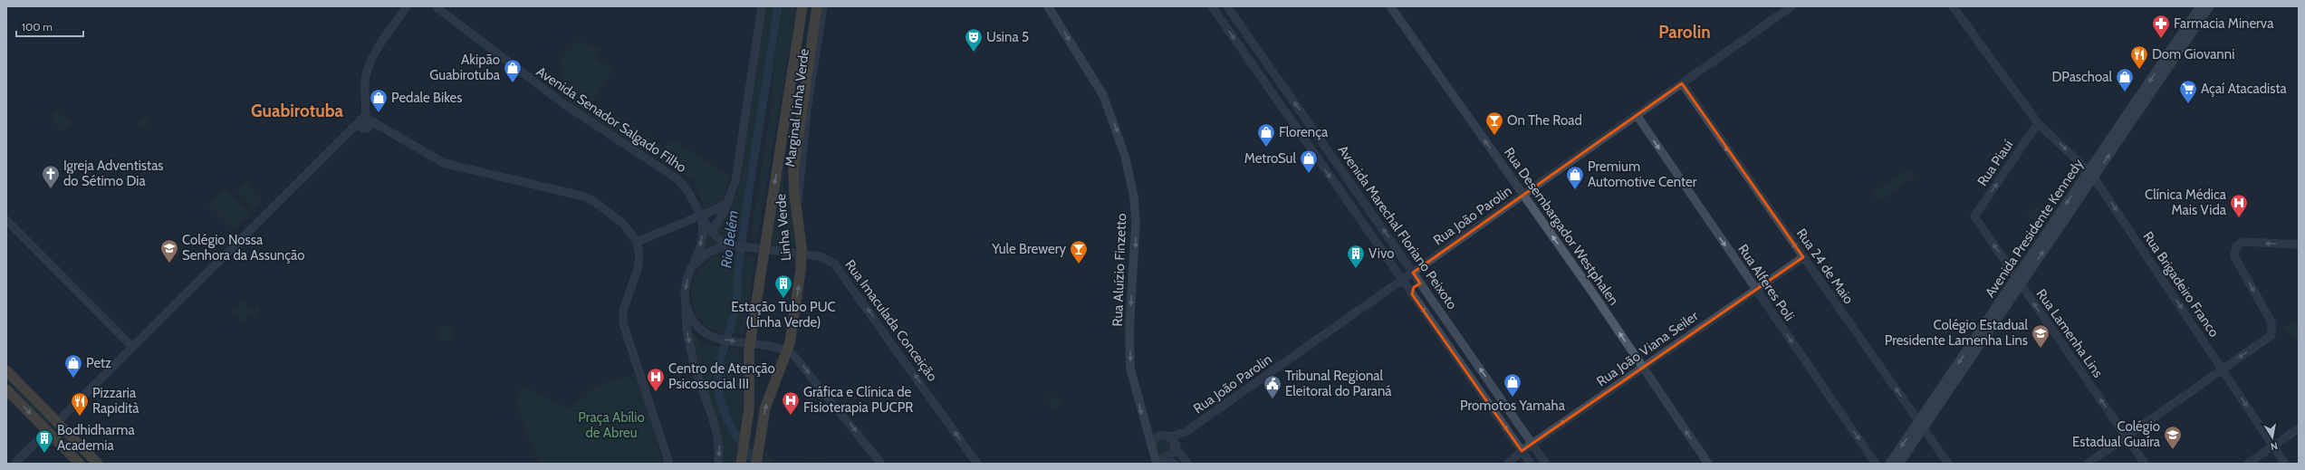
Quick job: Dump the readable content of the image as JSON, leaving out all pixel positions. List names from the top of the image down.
{
  "streets": {
    "highway": ["Linha Verde"],
    "main road": [
      "Marginal Linha Verde",
      "Avenida Senador Salgado Filho",
      "Rua Piauí",
      "Rua João Parolin",
      "Rua Desembargador Westphalen",
      "Avenida Marechal Floriano Peixoto",
      "Avenida Presidente Kennedy",
      "Rua 24 de Maio",
      "Rua Aluízio Finzetto",
      "Rua Alferes Poli",
      "Rua Brigadeiro Franco",
      "Rua Imaculada Conceição",
      "Rua Lamenha Lins",
      "Rua João Viana Seiler"
    ]
  },
  "crossings": [
    ["Marginal Linha Verde", "Linha Verde"],
    ["Avenida Senador Salgado Filho", "Linha Verde"],
    ["Avenida Senador Salgado Filho", "Rua Imaculada Conceição"],
    ["Rua Piauí", "Rua Brigadeiro Franco"],
    ["Rua Piauí", "Rua Lamenha Lins"],
    ["Rua João Parolin", "Rua Desembargador Westphalen"],
    ["Rua João Parolin", "Avenida Marechal Floriano Peixoto"],
    ["Rua João Parolin", "Rua 24 de Maio"],
    ["Rua João Parolin", "Rua Aluízio Finzetto"],
    ["Rua João Parolin", "Rua Alferes Poli"],
    ["Rua Desembargador Westphalen", "Rua João Viana Seiler"],
    ["Linha Verde", "Rua Imaculada Conceição"],
    ["Avenida Marechal Floriano Peixoto", "Rua João Viana Seiler"],
    ["Avenida Presidente Kennedy", "Rua 24 de Maio"],
    ["Avenida Presidente Kennedy", "Rua Brigadeiro Franco"],
    ["Avenida Presidente Kennedy", "Rua Lamenha Lins"],
    ["Rua 24 de Maio", "Rua João Viana Seiler"],
    ["Rua Alferes Poli", "Rua João Viana Seiler"]
  ],
  "one_way": [
    "Rua Piauí",
    "Rua Desembargador Westphalen",
    "Rua 24 de Maio",
    "Rua Aluízio Finzetto",
    "Rua Alferes Poli",
    "Rua Brigadeiro Franco",
    "Rua Imaculada Conceição",
    "Rua Lamenha Lins",
    "Rua João Viana Seiler"
  ],
  "districts": ["Parolin", "Guabirotuba"],
  "water": ["Rio Belém"],
  "parks": ["Praça Abílio de Abreu"],
  "places": {
    "pharmacy": ["Farmacia Minerva"],
    "theatre": ["Usina 5"],
    "restaurant": ["Dom Giovanni", "Pizzaria Rapidità"],
    "shop": [
      "Akipão Guabirotuba",
      "DPaschoal",
      "Pedale Bikes",
      "Florença",
      "MetroSul",
      "Premium Automotive Center",
      "Petz",
      "Promotos Yamaha"
    ],
    "supermarket": ["Açaí Atacadista"],
    "bar": ["On The Road", "Yule Brewery"],
    "church": ["Igreja Adventistas do Sétimo Dia"],
    "hospital": ["Clínica Médica Mais Vida", "Centro de Atenção Psicossocial III", "Gráfica e Clínica de Fisioterapia PUCPR"],
    "school or university": ["Colégio Nossa Senhora da Assunção", "Colégio Estadual Presidente Lamenha Lins", "Colégio Estadual Guaíra"],
    "building": ["Vivo", "Estação Tubo PUC (Linha Verde)", "Bodhidharma Academia"],
    "public building": ["Tribunal Regional Eleitoral do Paraná"]
  },
  "scale_bar": "100 m",
  "north": "bottom"
}
